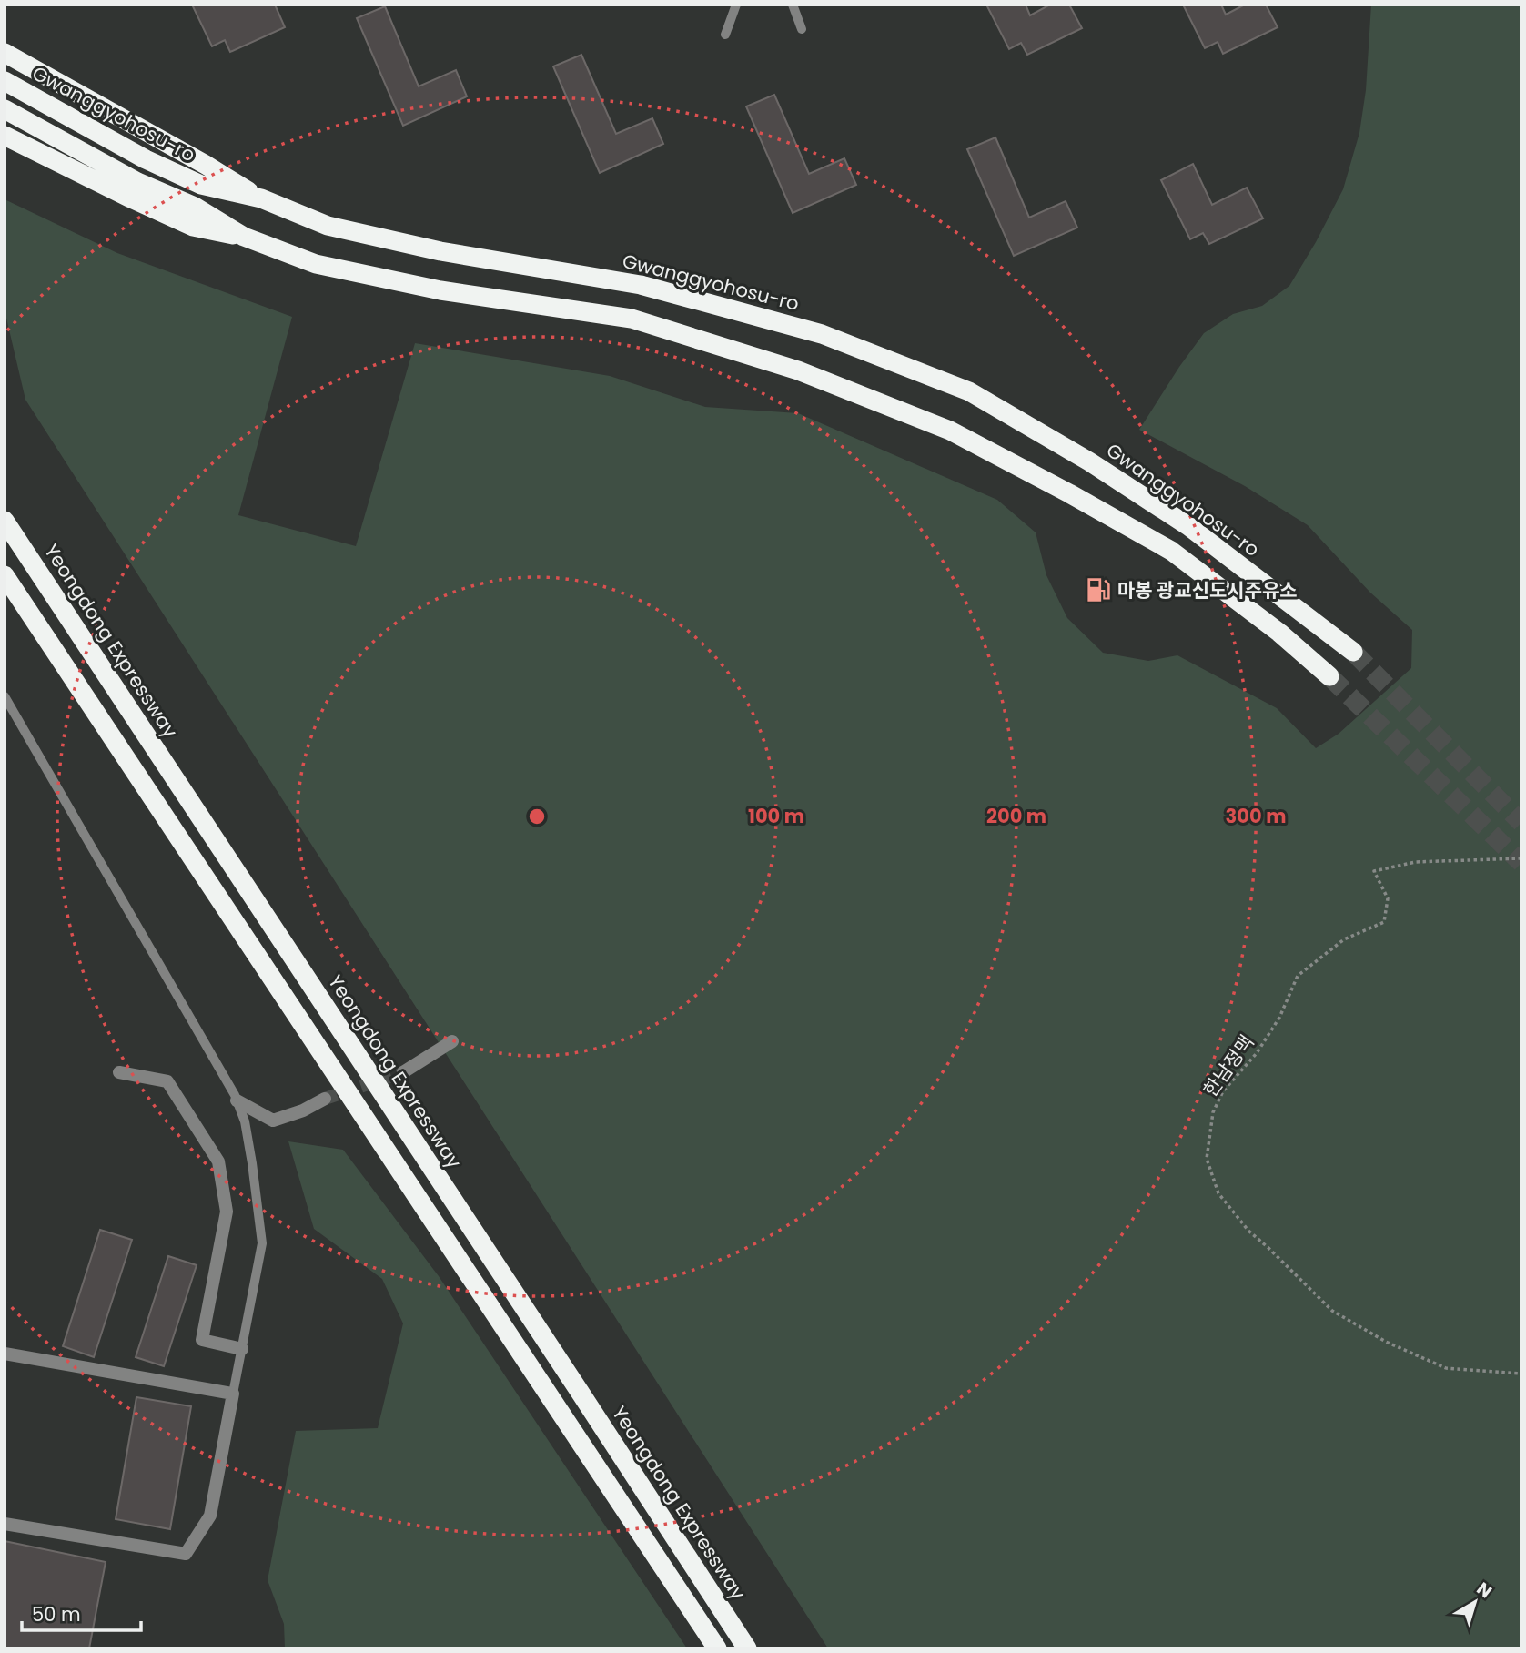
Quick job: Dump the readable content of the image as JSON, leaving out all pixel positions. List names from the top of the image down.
{
  "streets": {
    "highway": ["Gwanggyohosu-ro", "Yeongdong Expressway"],
    "path": ["한남정맥"]
  },
  "places": {
    "fuel station": ["마봉 광교신도시주유소"]
  },
  "scale_bar": "50 m",
  "north": "top right",
  "rings": ["100 m", "200 m", "300 m"]
}
